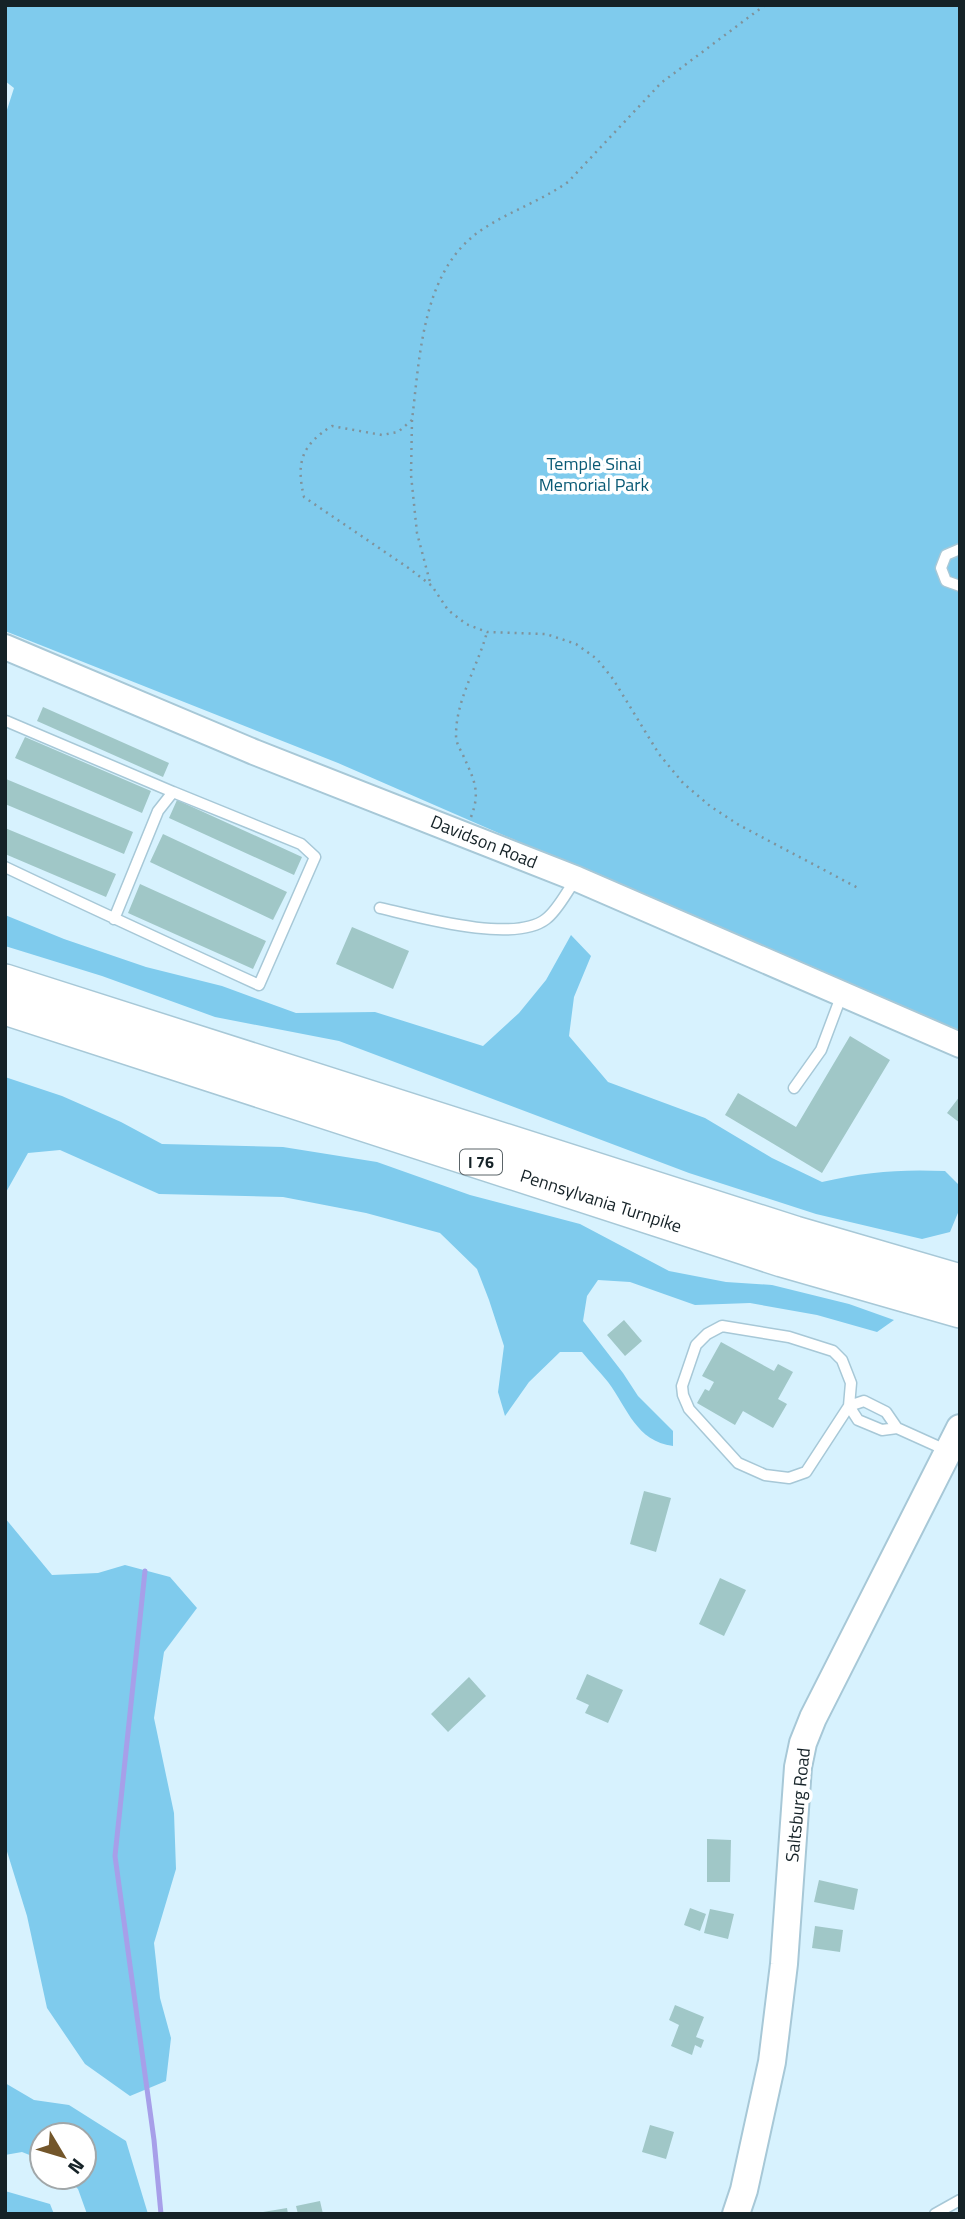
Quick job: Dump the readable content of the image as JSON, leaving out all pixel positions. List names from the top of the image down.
{
  "streets": {
    "highway": ["I 76", "Pennsylvania Turnpike"],
    "main road": ["Saltsburg Road"],
    "street": ["Davidson Road"]
  },
  "parks": ["Temple Sinai Memorial Park"],
  "north": "bottom right"
}
